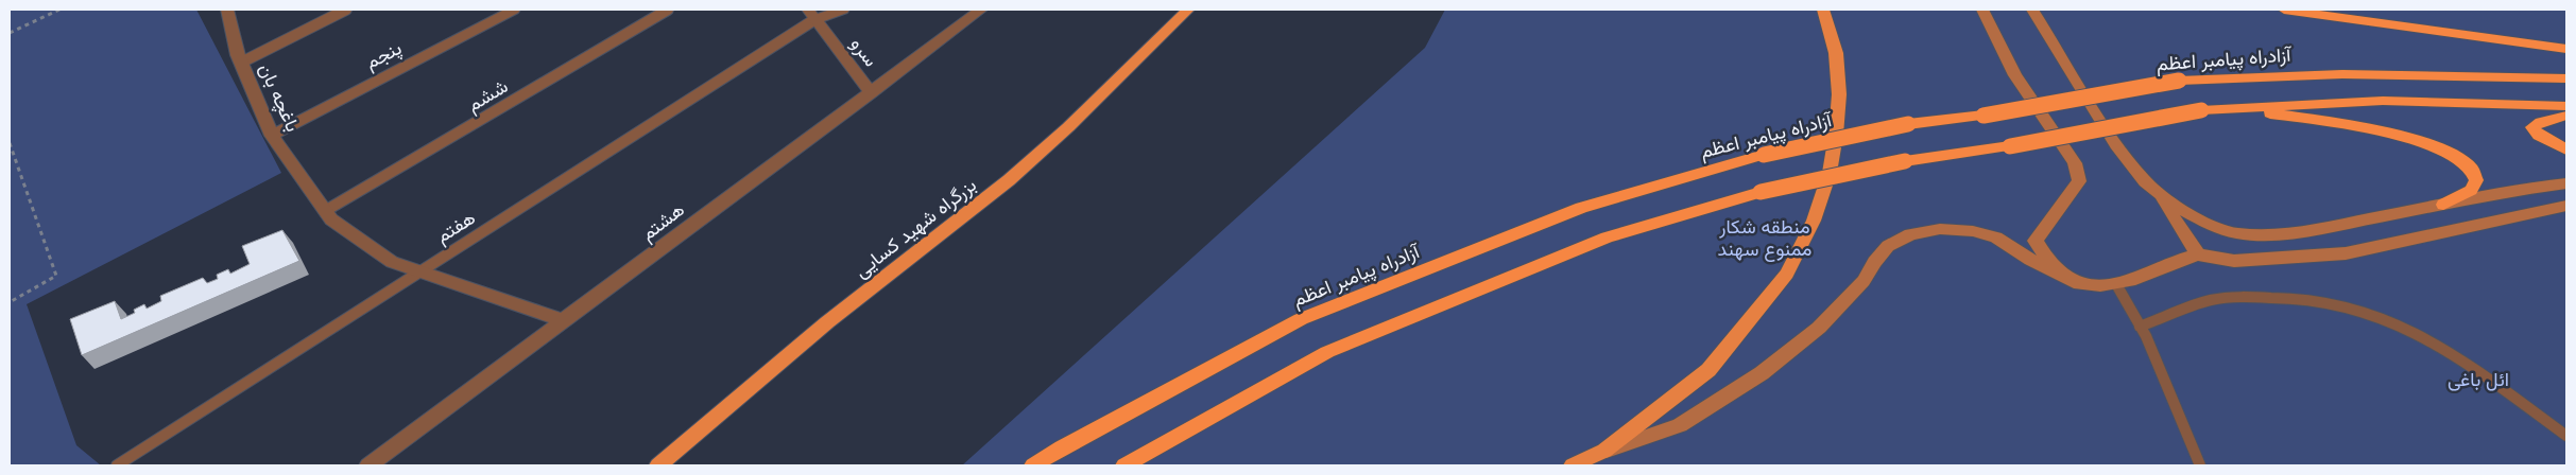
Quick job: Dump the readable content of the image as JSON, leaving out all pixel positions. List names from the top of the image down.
{
  "streets": {
    "highway": ["آزادراه پیامبر اعظم", "بزرگراه شهید کسایی"],
    "street": [
      "سرو",
      "پنجم",
      "باغچه بان",
      "هشتم"
    ],
    "lane": ["ششم", "هفتم"]
  },
  "crossings": [
    ["سرو", "هشتم"],
    ["سرو", "هفتم"],
    ["پنجم", "باغچه بان"],
    ["ششم", "باغچه بان"],
    ["باغچه بان", "هشتم"],
    ["باغچه بان", "هفتم"]
  ],
  "parks": ["منطقه شکار ممنوع سهند", "ائل باغی"]
}
